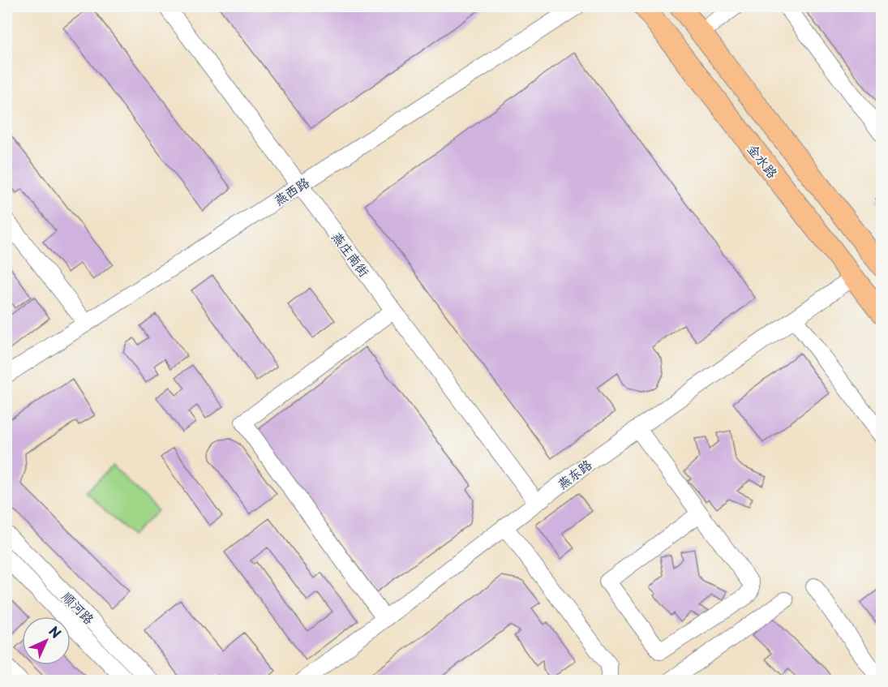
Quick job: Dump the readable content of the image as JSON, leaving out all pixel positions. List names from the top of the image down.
{
  "streets": {
    "main road": ["金水路"],
    "street": [
      "燕西路",
      "燕庄南街",
      "燕东路",
      "顺河路"
    ]
  },
  "crossings": [
    ["金水路", "燕东路"],
    ["燕西路", "燕庄南街"],
    ["燕庄南街", "燕东路"]
  ],
  "north": "top right"
}
